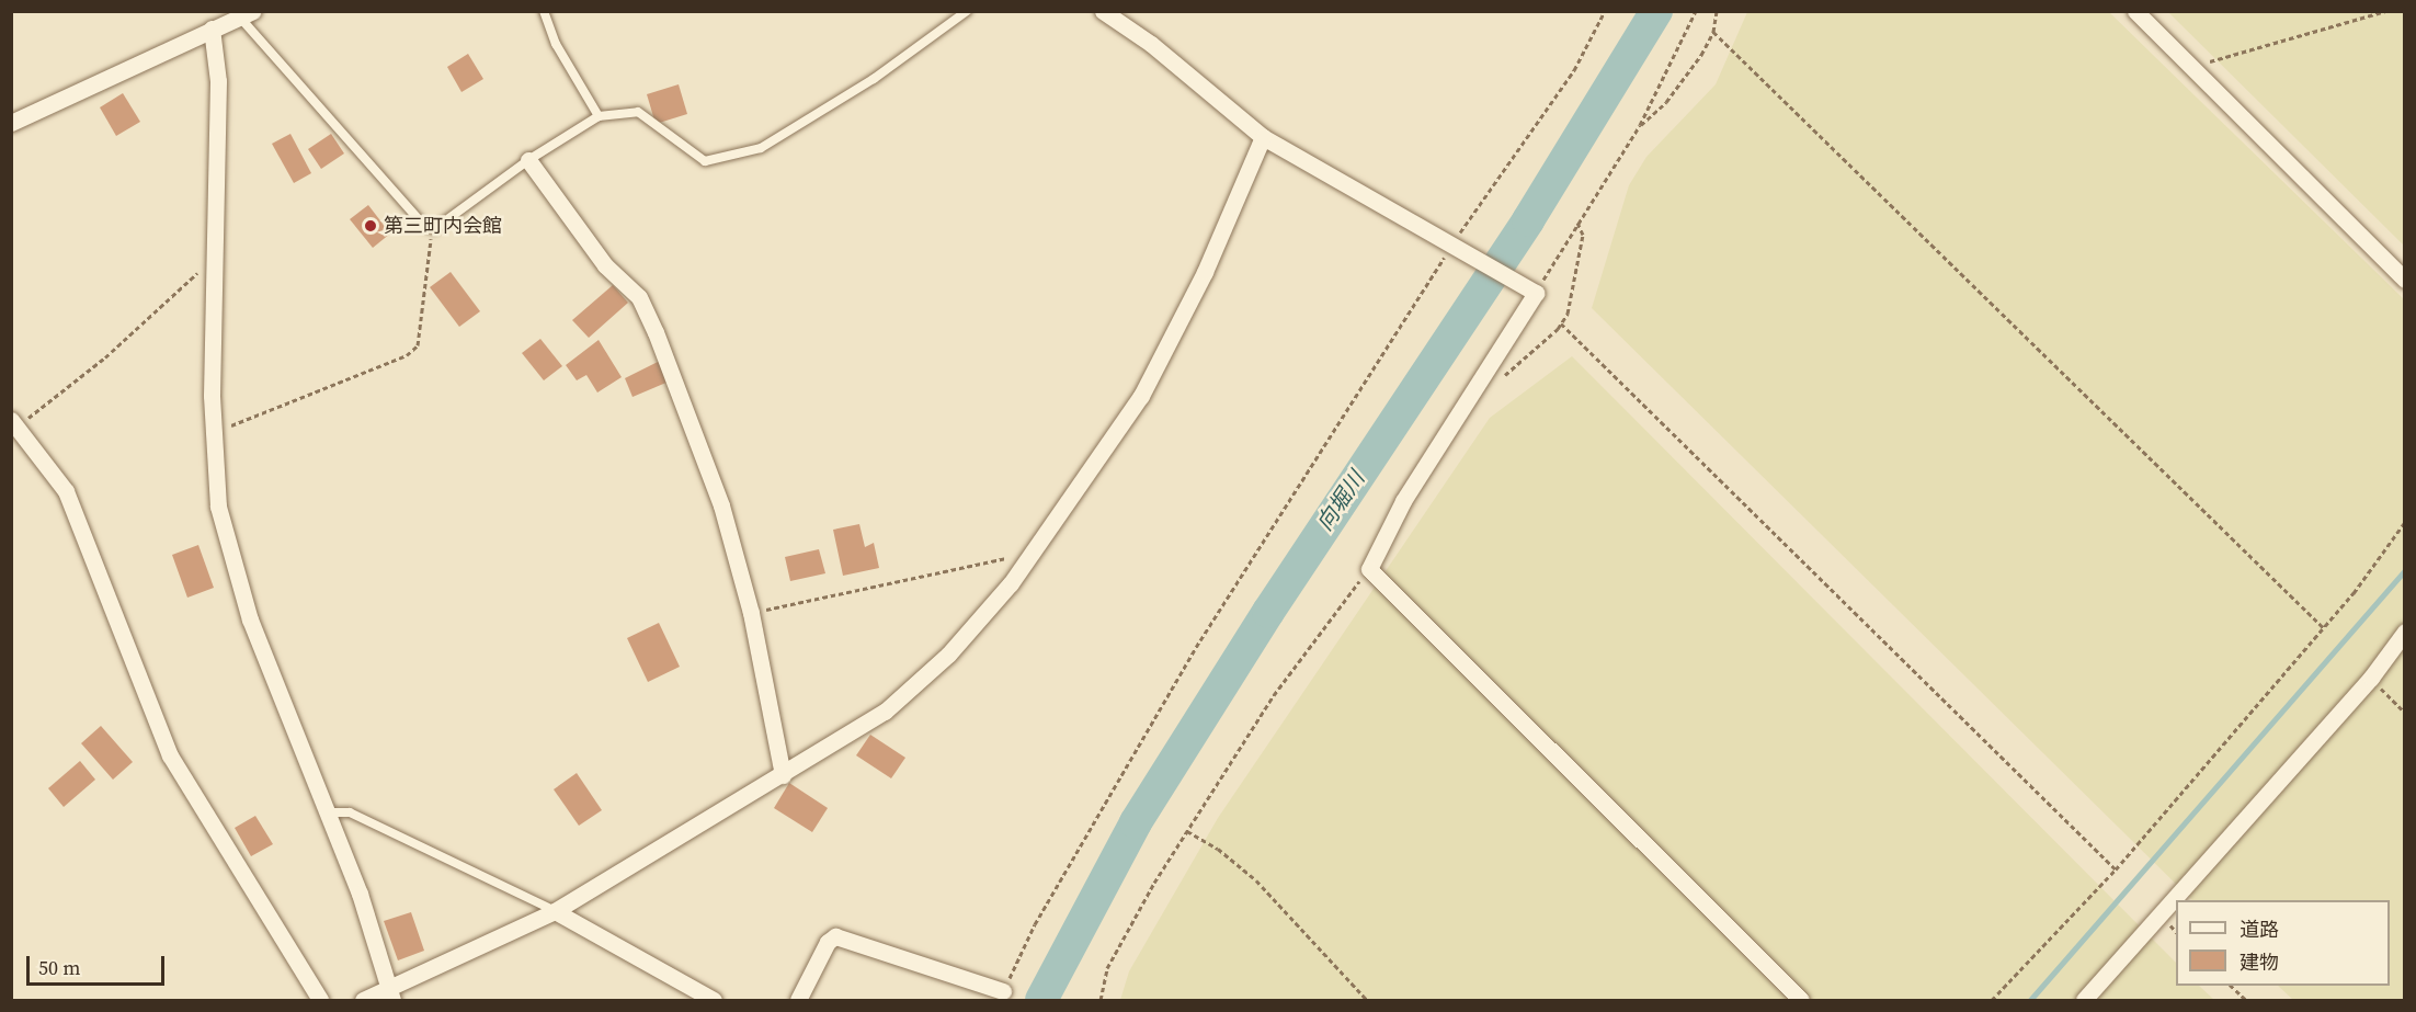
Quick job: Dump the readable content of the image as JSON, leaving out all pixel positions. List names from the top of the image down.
{
  "water": ["向堀川"],
  "places": ["第三町内会館"],
  "legend": ["道路", "建物"],
  "scale_bar": "50 m"
}
